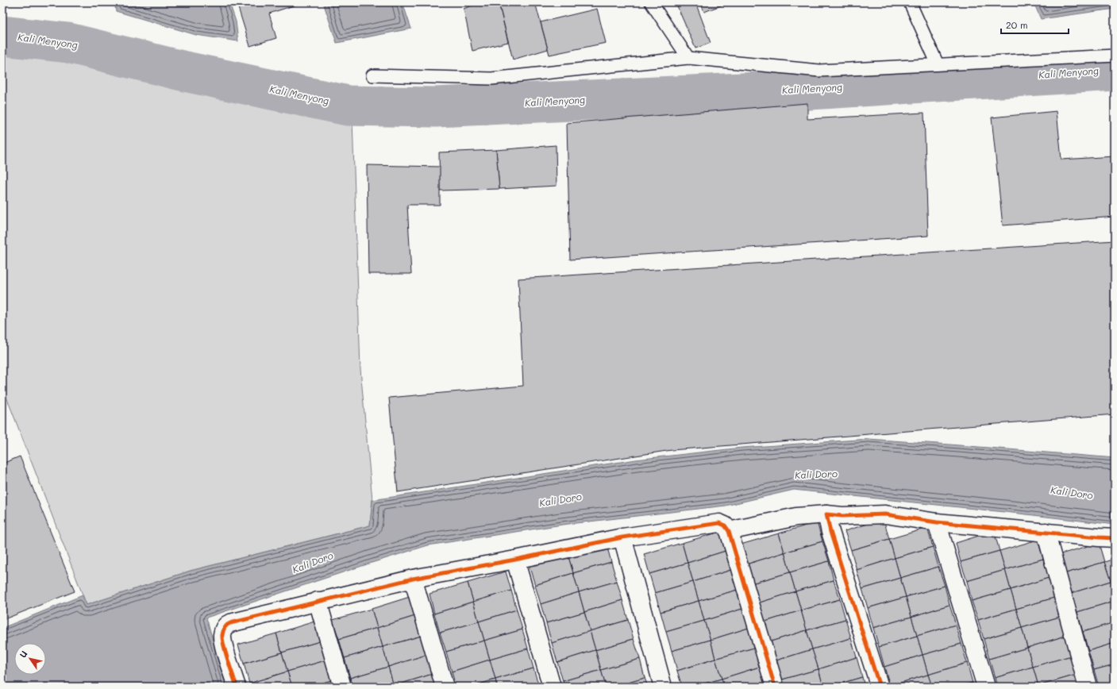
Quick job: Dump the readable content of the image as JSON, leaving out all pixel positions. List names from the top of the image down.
{
  "water": ["Kali Menyong", "Kali Doro"],
  "scale_bar": "20 m",
  "north": "top left"
}
